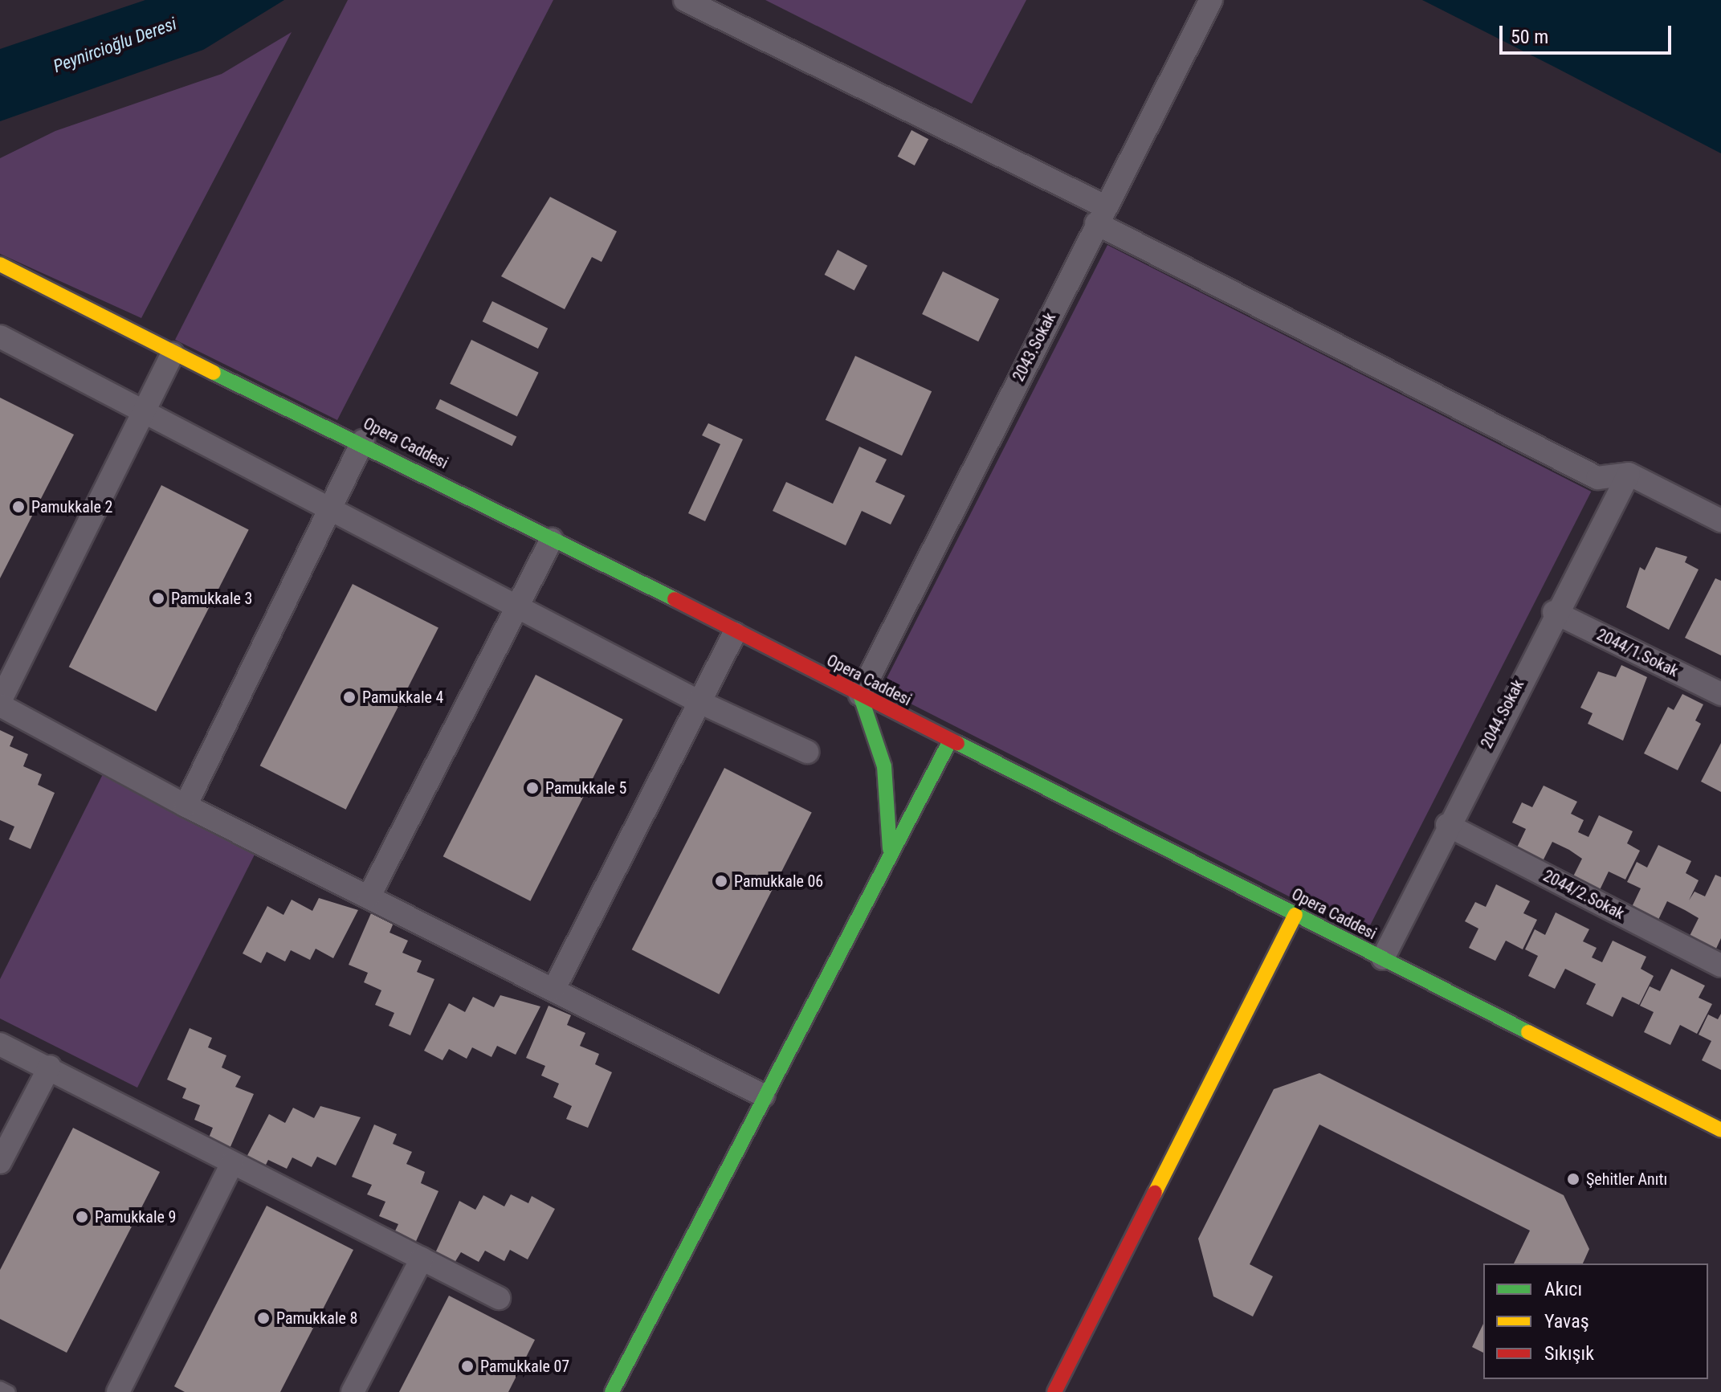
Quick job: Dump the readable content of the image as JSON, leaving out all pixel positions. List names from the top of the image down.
{
  "streets": {
    "street": [
      "2043.Sokak",
      "Opera Caddesi",
      "2044/1.Sokak",
      "2044.Sokak",
      "2044/2.Sokak"
    ]
  },
  "crossings": [
    ["2043.Sokak", "Opera Caddesi"],
    ["Opera Caddesi", "2044.Sokak"],
    ["2044/1.Sokak", "2044.Sokak"],
    ["2044.Sokak", "2044/2.Sokak"]
  ],
  "water": ["Peynircioğlu Deresi"],
  "places": [
    "Pamukkale 2",
    "Pamukkale 3",
    "Pamukkale 4",
    "Pamukkale 5",
    "Pamukkale 06",
    "Şehitler Anıtı",
    "Pamukkale 9",
    "Pamukkale 8",
    "Pamukkale 07"
  ],
  "legend": ["Akıcı", "Yavaş", "Sıkışık"],
  "scale_bar": "50 m"
}
